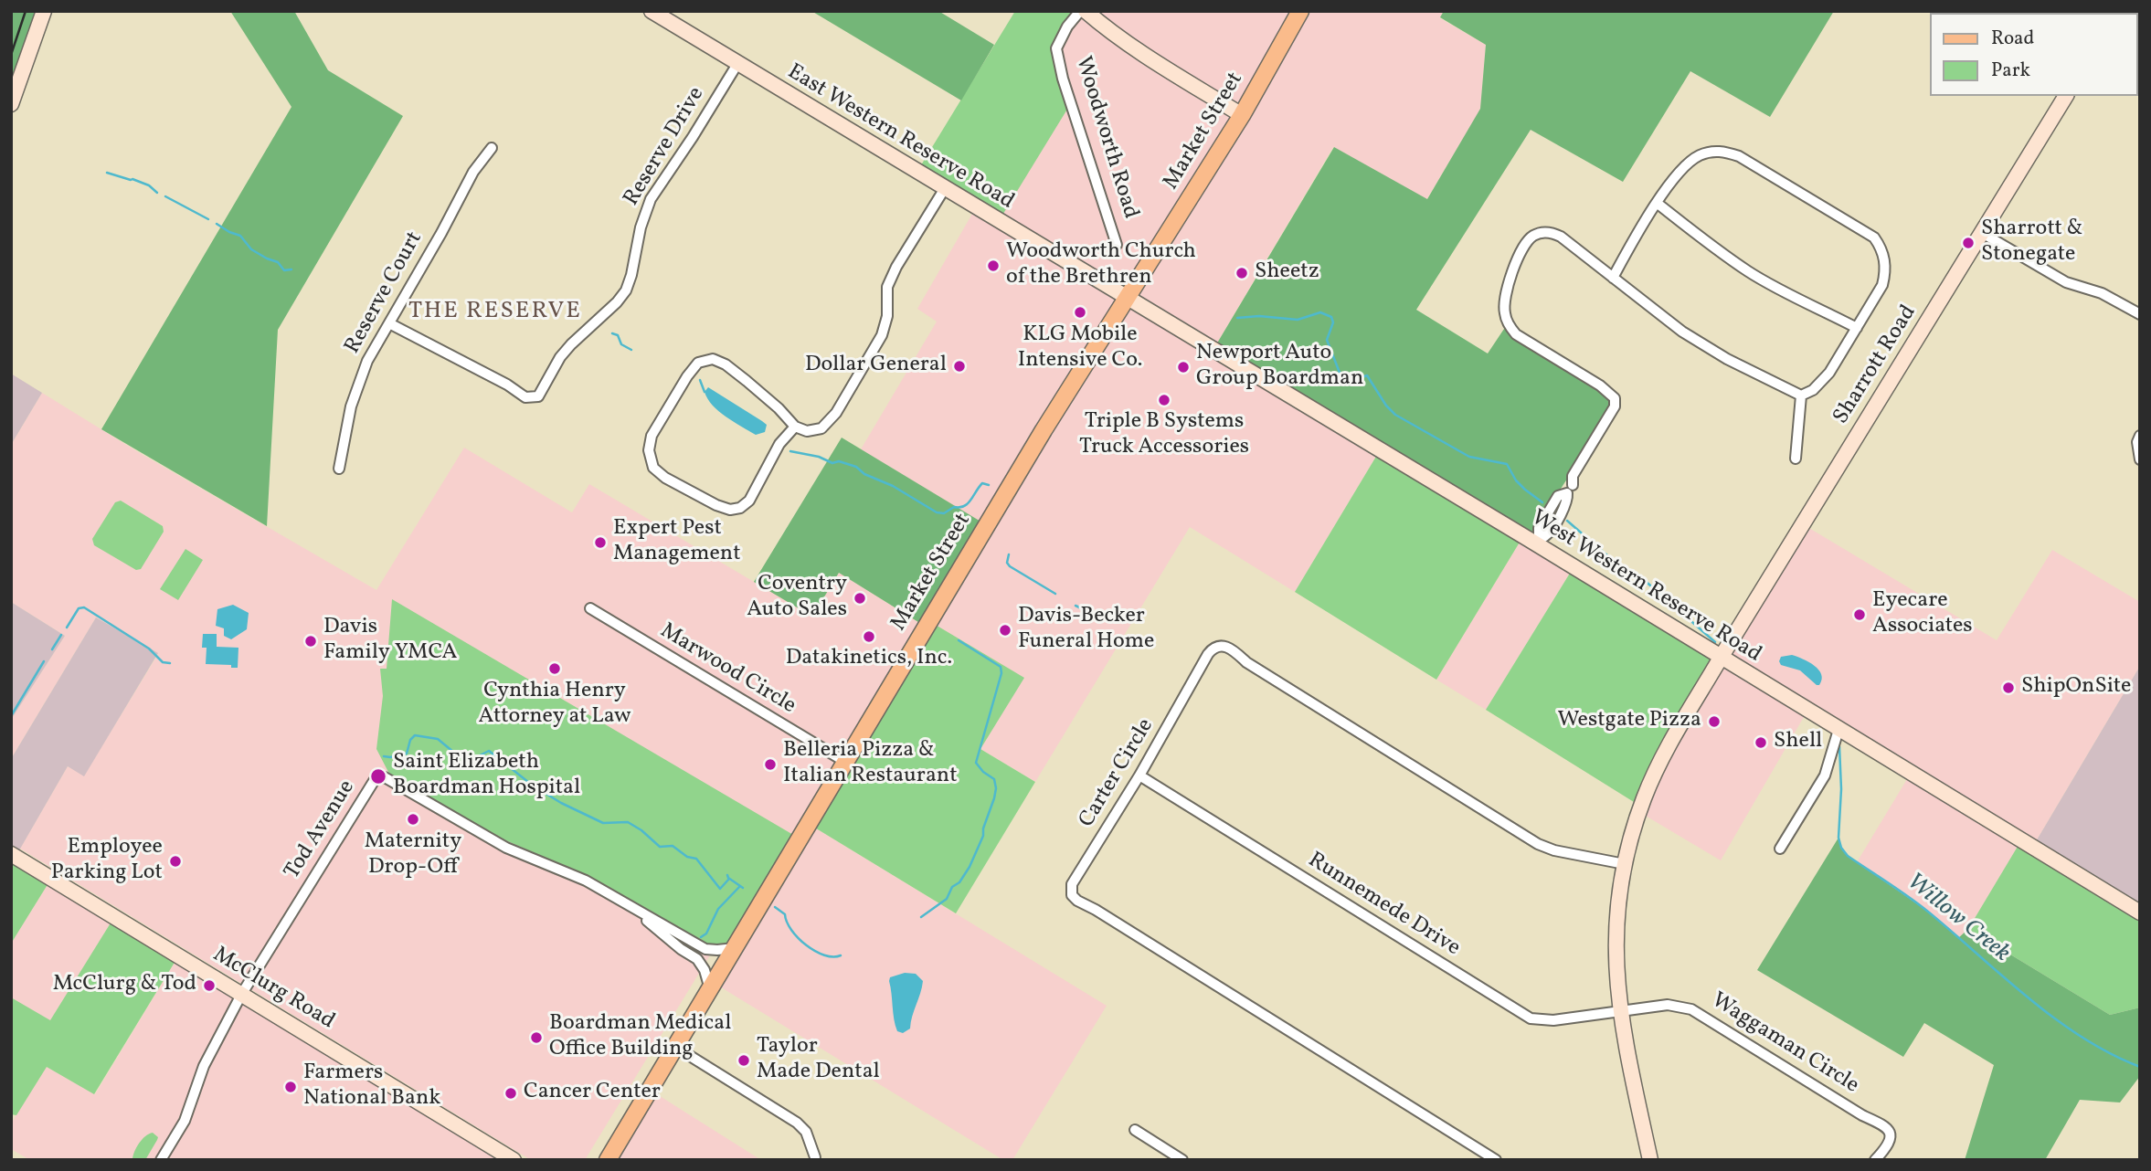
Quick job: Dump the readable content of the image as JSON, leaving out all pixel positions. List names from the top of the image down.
{
  "streets": {
    "main road": [
      "Market Street",
      "East Western Reserve Road",
      "Woodworth Road",
      "Sharrott Road",
      "West Western Reserve Road",
      "McClurg Road"
    ],
    "street": [
      "Reserve Drive",
      "Reserve Court",
      "Marwood Circle",
      "Carter Circle",
      "Tod Avenue",
      "Runnemede Drive",
      "Waggaman Circle"
    ]
  },
  "crossings": [
    ["Market Street", "East Western Reserve Road"],
    ["Market Street", "Woodworth Road"],
    ["Market Street", "West Western Reserve Road"],
    ["Market Street", "Marwood Circle"],
    ["Market Street", "Tod Avenue"],
    ["East Western Reserve Road", "Reserve Drive"],
    ["East Western Reserve Road", "West Western Reserve Road"],
    ["Reserve Drive", "Reserve Court"],
    ["Sharrott Road", "West Western Reserve Road"],
    ["Sharrott Road", "Carter Circle"],
    ["Sharrott Road", "Runnemede Drive"],
    ["Sharrott Road", "Waggaman Circle"],
    ["Carter Circle", "Runnemede Drive"],
    ["Tod Avenue", "McClurg Road"],
    ["Runnemede Drive", "Waggaman Circle"]
  ],
  "districts": ["THE RESERVE"],
  "water": ["Willow Creek"],
  "places": [
    "Sharrott & Stonegate",
    "Woodworth Church of the Brethren",
    "Sheetz",
    "KLG Mobile Intensive Co.",
    "Dollar General",
    "Newport Auto Group Boardman",
    "Triple B Systems Truck Accessories",
    "Expert Pest Management",
    "Coventry Auto Sales",
    "Eyecare Associates",
    "Davis-Becker Funeral Home",
    "Datakinetics, Inc.",
    "Davis Family YMCA",
    "Cynthia Henry Attorney at Law",
    "ShipOnSite",
    "Westgate Pizza",
    "Shell",
    "Belleria Pizza & Italian Restaurant",
    "Saint Elizabeth Boardman Hospital",
    "Maternity Drop-Off",
    "Employee Parking Lot",
    "McClurg & Tod",
    "Boardman Medical Office Building",
    "Taylor Made Dental",
    "Farmers National Bank",
    "Cancer Center"
  ],
  "legend": ["Road", "Park"]
}
